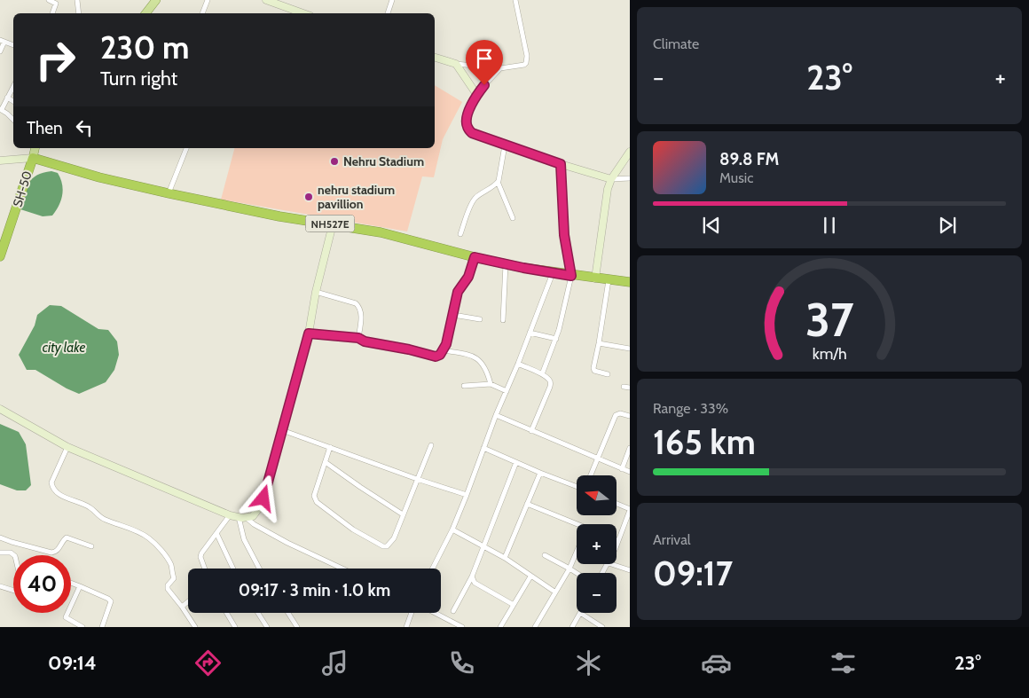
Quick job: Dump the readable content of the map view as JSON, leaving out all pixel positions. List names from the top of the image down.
{
  "streets": {
    "highway": ["SH-50", "NH527E"]
  },
  "crossings": [
    ["SH-50", "NH527E"]
  ],
  "water": ["city lake"],
  "places": ["Nehru Stadium", "nehru stadium pavillion"],
  "north": "left",
  "page": {
    "tile": [
      "Climate",
      ["Range · 33%", "165 km"],
      ["Arrival", "09:17"]
    ],
    "turn": ["230 m", "Turn right"],
    "heat": ["−", "23°", "+"],
    "then": "Then",
    "song": ["89.8 FM", "Music"],
    "map_buttons": ["+", "−"],
    "limit": "40",
    "trip": "09:17 · 3 min · 1.0 km",
    "tabs": ["09:14", "23°"],
    "gauge": ["37", "km/h"]
  }
}
